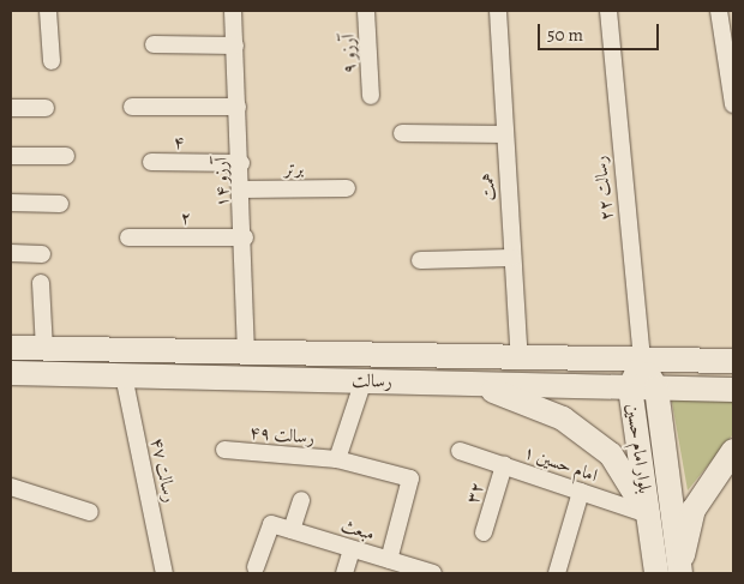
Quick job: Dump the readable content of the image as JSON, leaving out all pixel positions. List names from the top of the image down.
{
  "streets": {
    "main road": ["رسالت", "بلوار امام حسین"],
    "street": [
      "۹ آرزو",
      "۴",
      "برتر",
      "۱۴ آرزو",
      "همت",
      "رسالت ۲۲",
      "۲",
      "رسالت ۴۹",
      "امام حسین ۱",
      "رسالت ۴۷",
      "۳۲",
      "مبعث"
    ]
  },
  "crossings": [
    ["۴", "۱۴ آرزو"],
    ["برتر", "۱۴ آرزو"],
    ["۱۴ آرزو", "۲"],
    ["۱۴ آرزو", "رسالت"],
    ["همت", "رسالت"],
    ["رسالت ۲۲", "رسالت"],
    ["رسالت ۲۲", "بلوار امام حسین"],
    ["رسالت", "رسالت ۴۹"],
    ["رسالت", "بلوار امام حسین"],
    ["رسالت", "رسالت ۴۷"],
    ["رسالت ۴۹", "مبعث"],
    ["بلوار امام حسین", "امام حسین ۱"],
    ["امام حسین ۱", "۳۲"]
  ],
  "scale_bar": "50 m"
}
